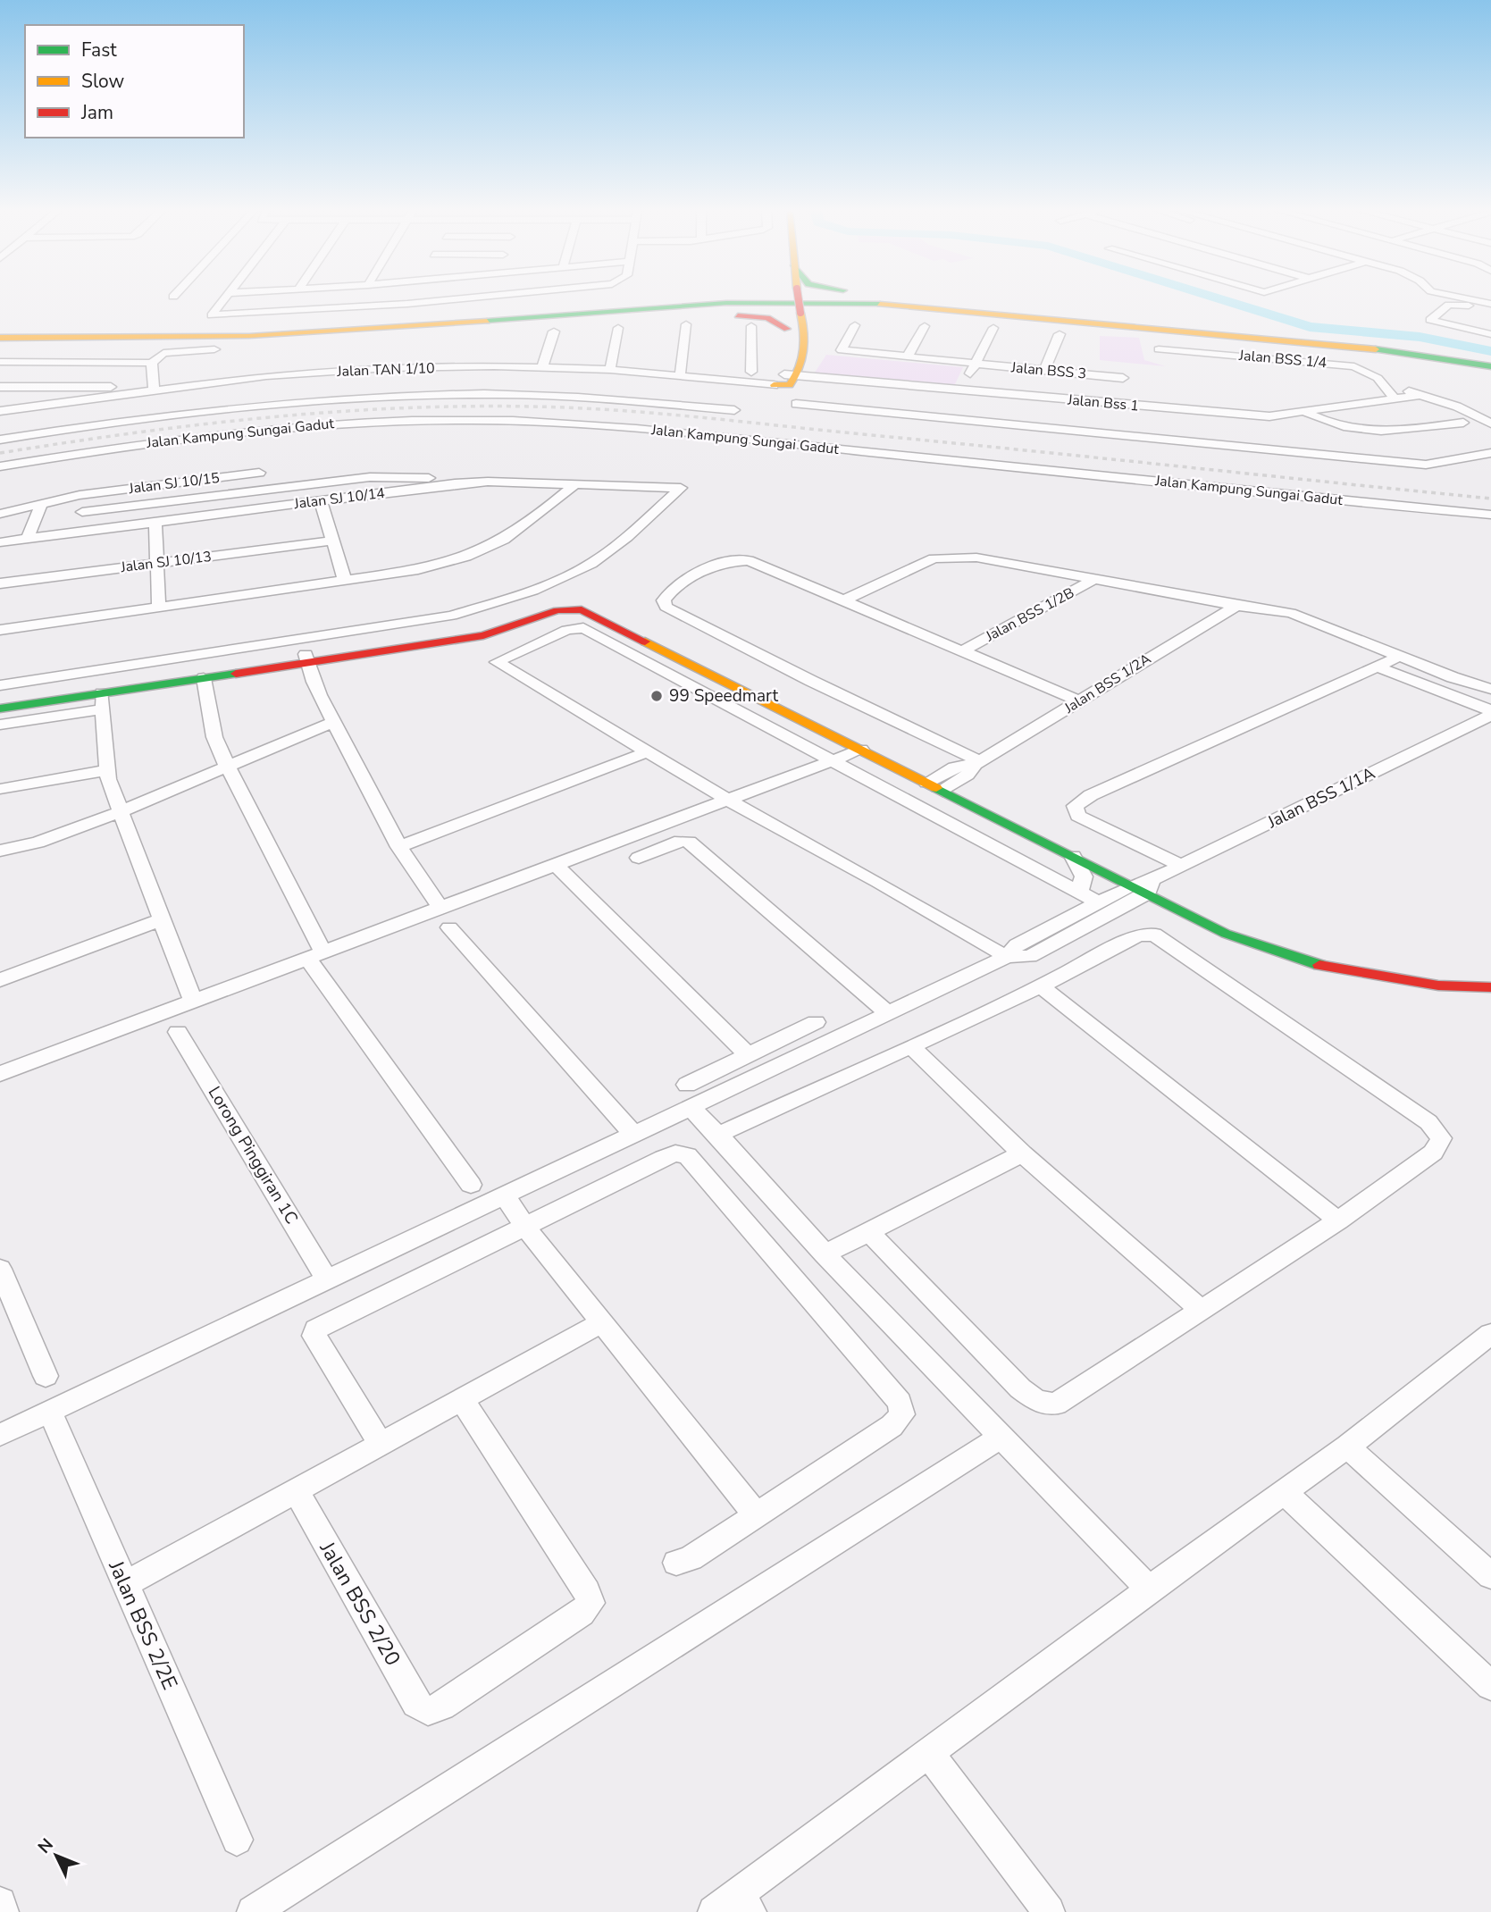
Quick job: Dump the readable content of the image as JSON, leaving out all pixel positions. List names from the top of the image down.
{
  "streets": {
    "street": [
      "Jalan BSS 1/4",
      "Jalan TAN 1/10",
      "Jalan BSS 3",
      "Jalan Bss 1",
      "Jalan Kampung Sungai Gadut",
      "Jalan SJ 10/15",
      "Jalan SJ 10/14",
      "Jalan SJ 10/13",
      "Jalan BSS 1/2B",
      "Jalan BSS 1/2A",
      "Jalan BSS 1/1A",
      "Lorong Pinggiran 1C",
      "Jalan BSS 2/20",
      "Jalan BSS 2/2E"
    ]
  },
  "crossings": [
    ["Jalan BSS 1/4", "Jalan Bss 1"]
  ],
  "places": ["99 Speedmart"],
  "legend": ["Fast", "Slow", "Jam"],
  "north": "top left"
}
